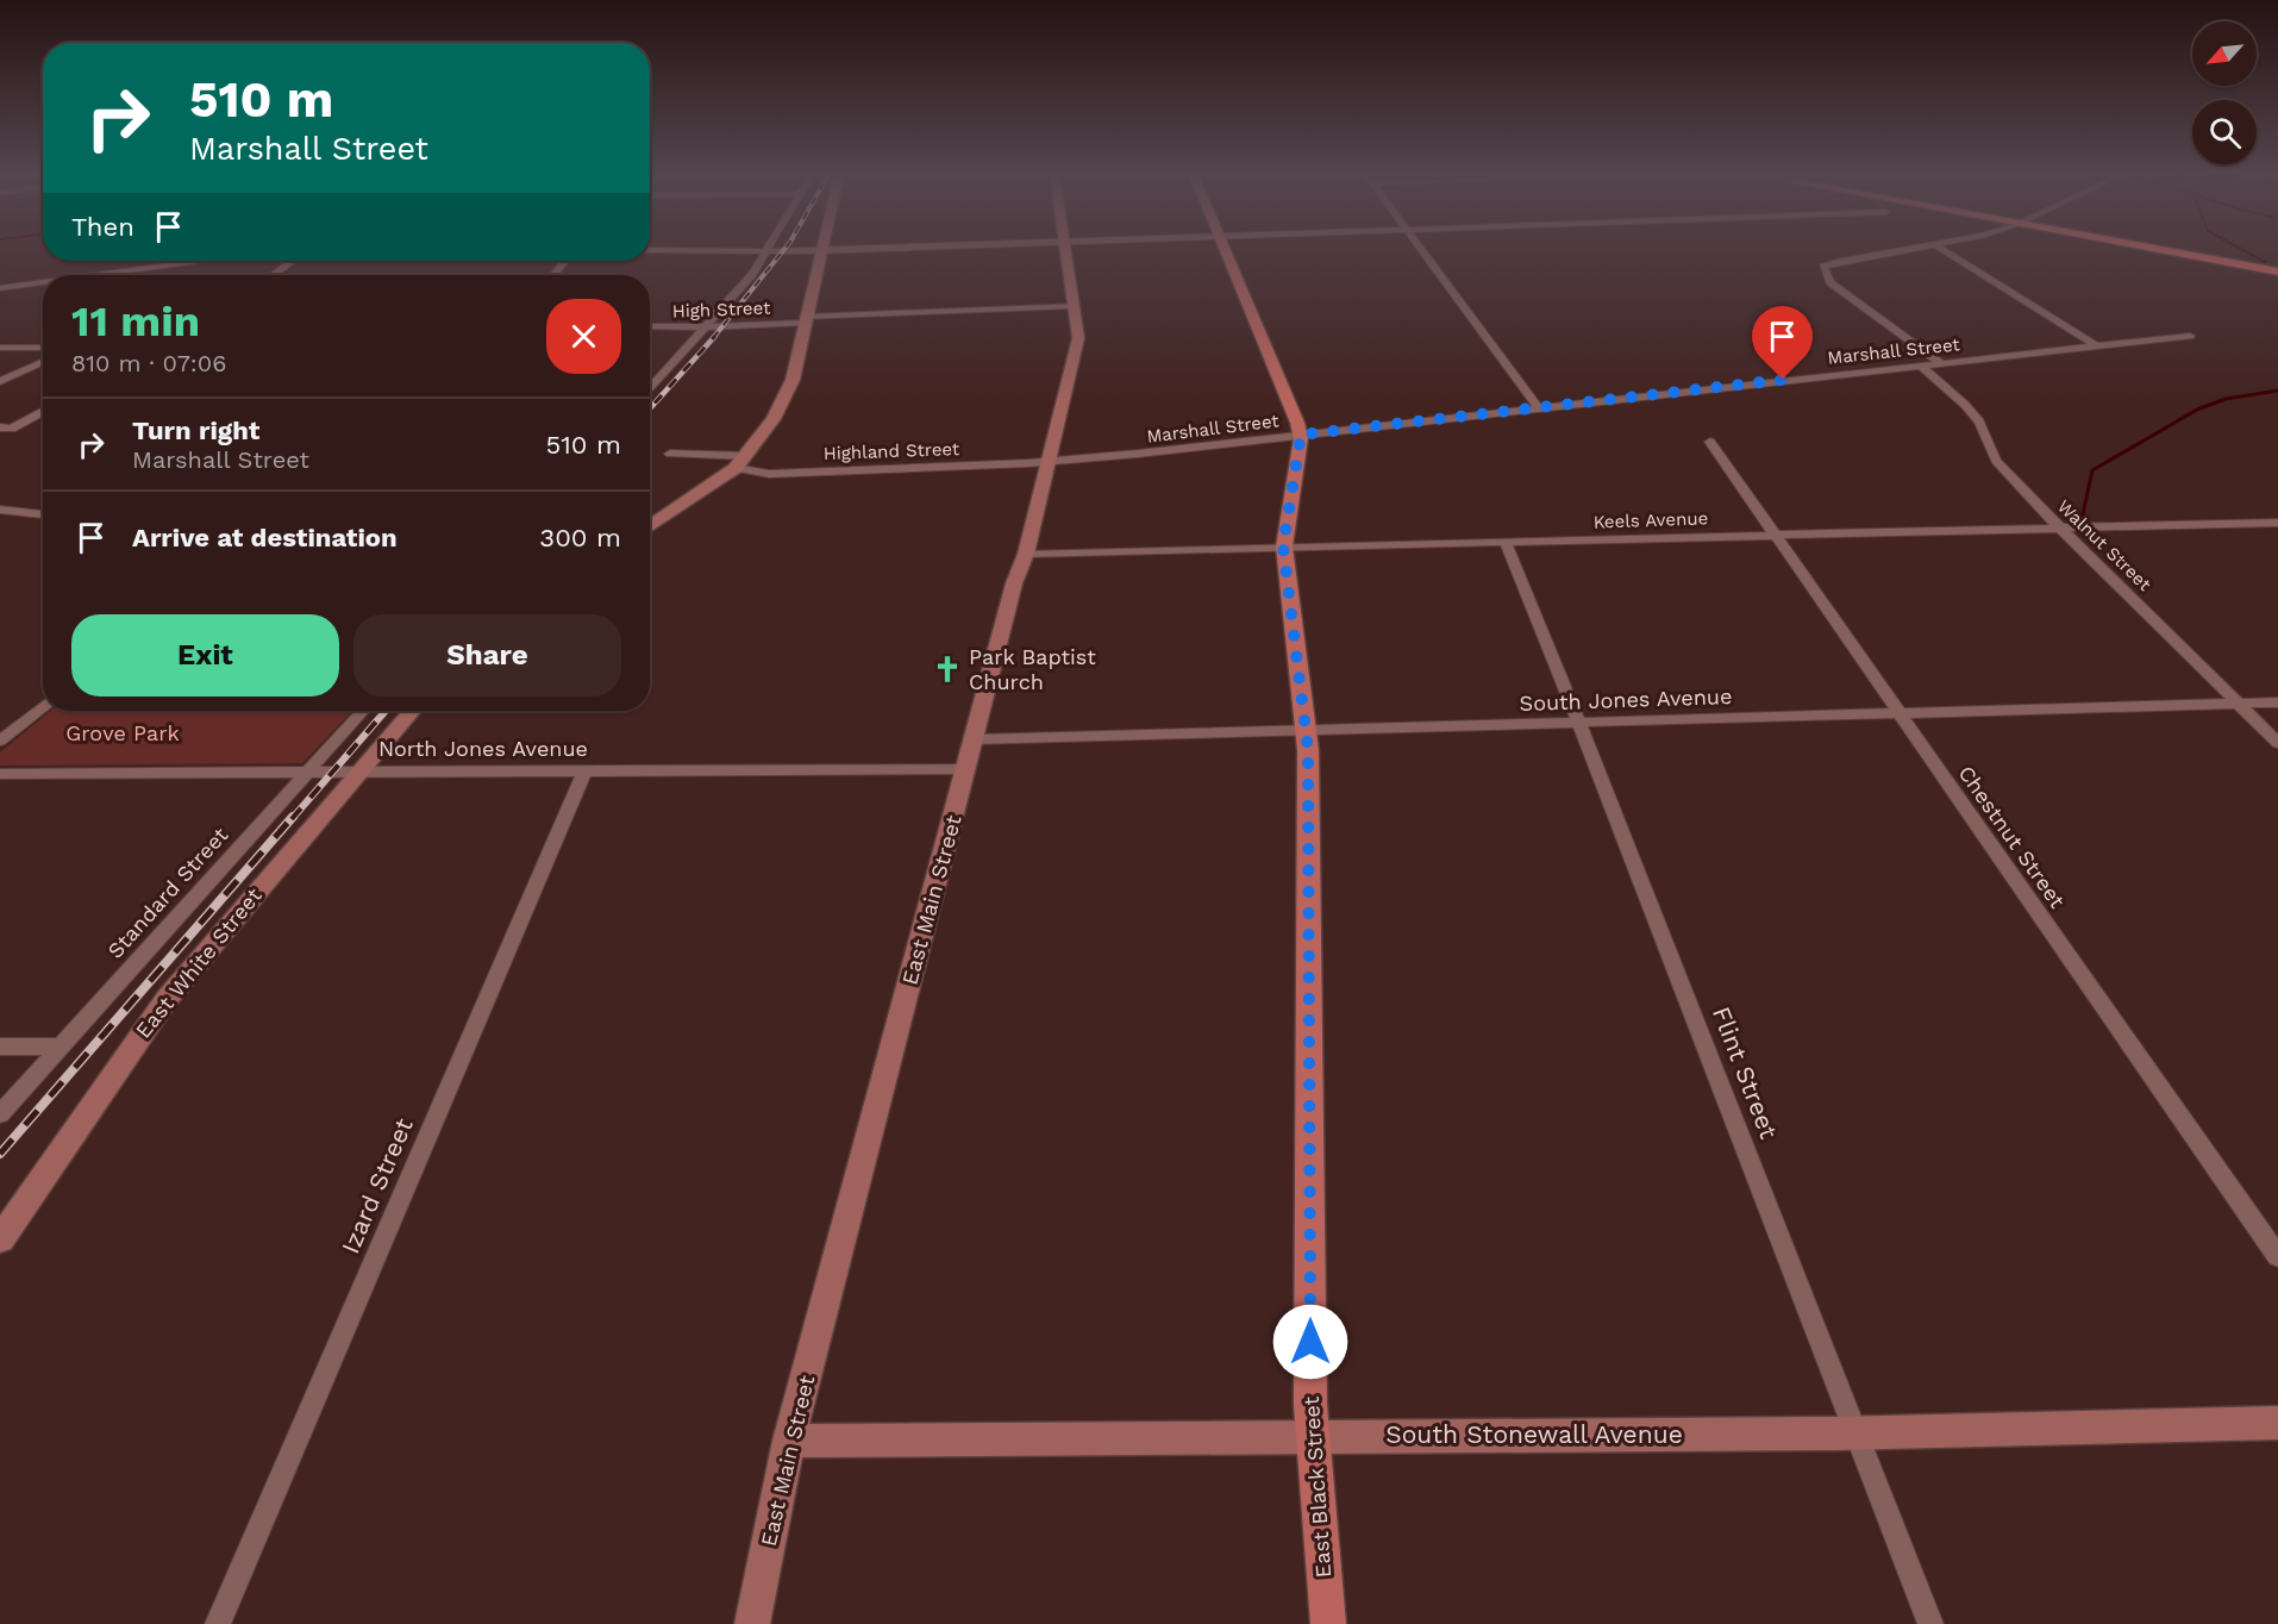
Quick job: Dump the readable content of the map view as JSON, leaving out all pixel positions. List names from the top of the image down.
{
  "streets": {
    "main road": ["East Black Street"],
    "street": [
      "High Street",
      "Marshall Street",
      "Highland Street",
      "Keels Avenue",
      "Walnut Street",
      "South Jones Avenue",
      "North Jones Avenue",
      "Chestnut Street",
      "Standard Street",
      "East Main Street",
      "East White Street",
      "Flint Street",
      "Izard Street",
      "South Stonewall Avenue"
    ]
  },
  "crossings": [
    ["High Street", "East Main Street"],
    ["Marshall Street", "Highland Street"],
    ["Marshall Street", "Walnut Street"],
    ["Marshall Street", "East Main Street"],
    ["Marshall Street", "East Black Street"],
    ["Highland Street", "East Main Street"],
    ["Keels Avenue", "Walnut Street"],
    ["Keels Avenue", "Chestnut Street"],
    ["Keels Avenue", "East Main Street"],
    ["Keels Avenue", "Flint Street"],
    ["Keels Avenue", "East Black Street"],
    ["Walnut Street", "South Jones Avenue"],
    ["South Jones Avenue", "Chestnut Street"],
    ["South Jones Avenue", "East Main Street"],
    ["South Jones Avenue", "Flint Street"],
    ["South Jones Avenue", "East Black Street"],
    ["North Jones Avenue", "Standard Street"],
    ["North Jones Avenue", "East Main Street"],
    ["North Jones Avenue", "East White Street"],
    ["North Jones Avenue", "Izard Street"],
    ["East Main Street", "South Stonewall Avenue"],
    ["Flint Street", "South Stonewall Avenue"],
    ["South Stonewall Avenue", "East Black Street"]
  ],
  "parks": ["Grove Park"],
  "places": {
    "church": ["Park Baptist Church"]
  },
  "north": "bottom left",
  "page": {
    "turn": ["510 m", "Marshall Street"],
    "then": "Then",
    "heading": ["11 min", "810 m · 07:06"],
    "list": [
      {
        "name": "Turn right",
        "note": "Marshall Street",
        "value": "510 m"
      },
      {
        "name": "Arrive at destination",
        "value": "300 m"
      }
    ],
    "buttons": ["Exit", "Share"]
  }
}
